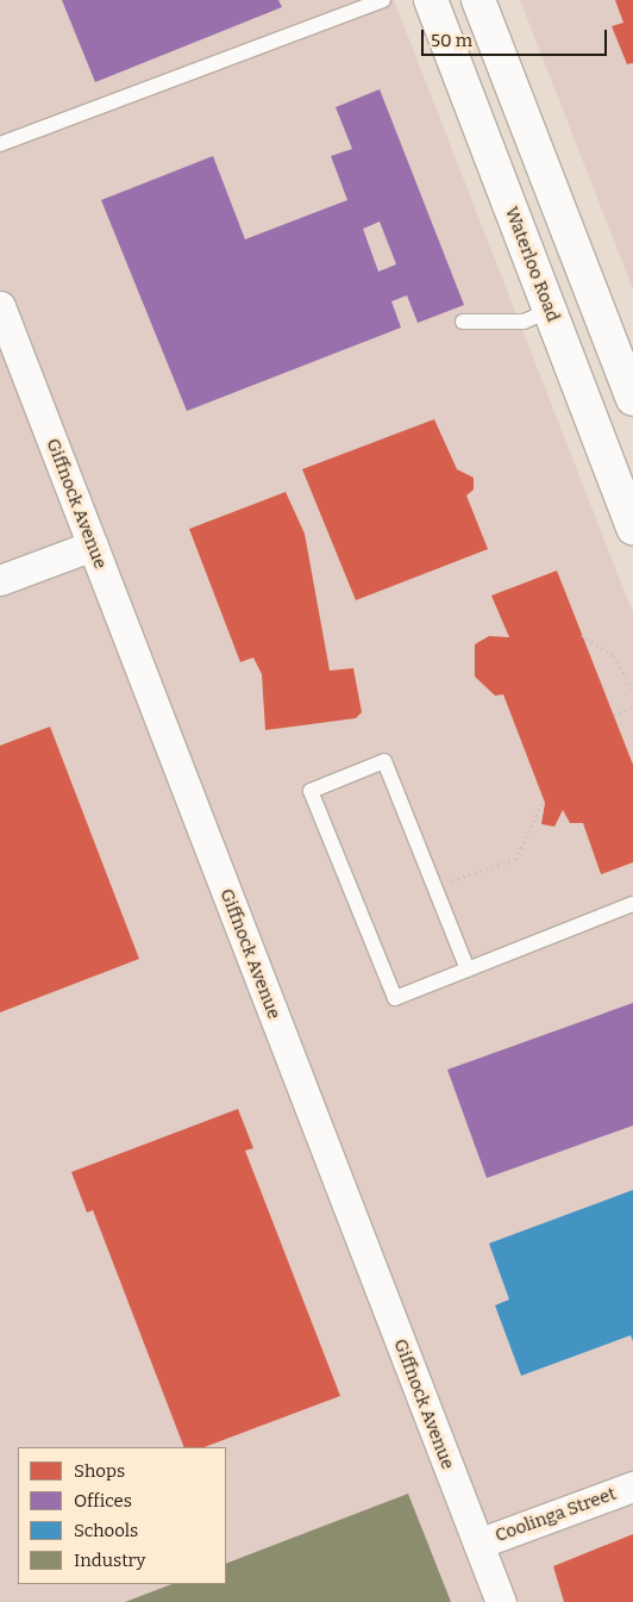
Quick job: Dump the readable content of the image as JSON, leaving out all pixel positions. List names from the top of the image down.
{
  "streets": {
    "street": ["Waterloo Road", "Giffnock Avenue", "Coolinga Street"]
  },
  "crossings": [
    ["Giffnock Avenue", "Coolinga Street"]
  ],
  "legend": [
    "Shops",
    "Offices",
    "Schools",
    "Industry"
  ],
  "scale_bar": "50 m"
}
